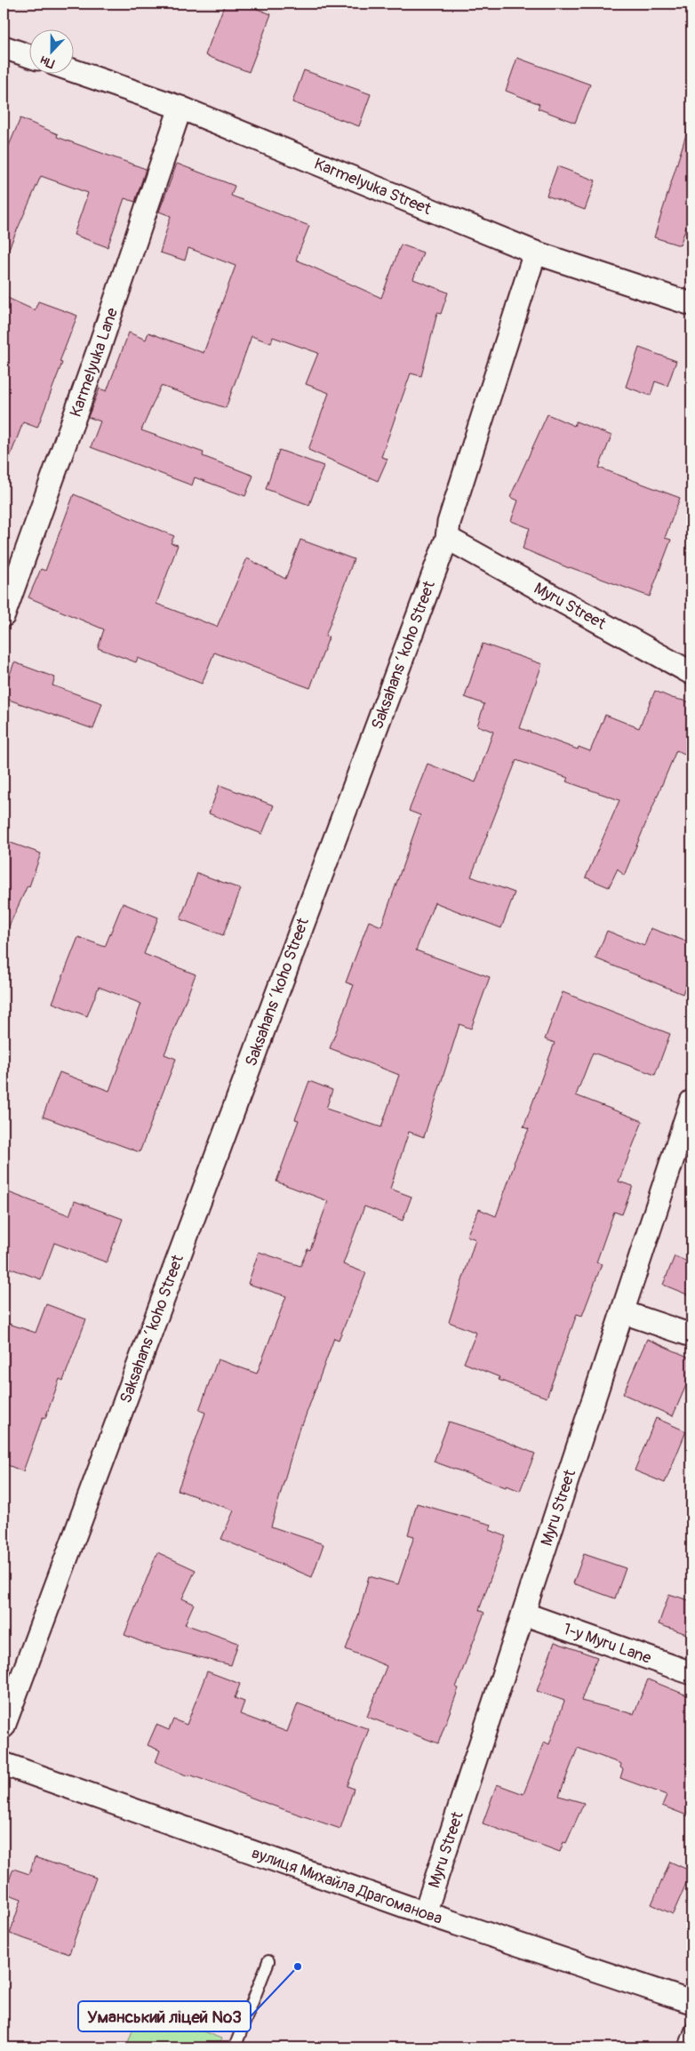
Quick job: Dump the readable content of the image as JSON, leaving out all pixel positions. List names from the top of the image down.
{
  "streets": {
    "street": [
      "Karmelyuka Street",
      "Karmelyuka Lane",
      "Myru Street",
      "Saksahansʹkoho Street",
      "1-y Myru Lane",
      "вулиця Михайла Драгоманова"
    ]
  },
  "crossings": [
    ["Karmelyuka Street", "Karmelyuka Lane"],
    ["Karmelyuka Street", "Saksahansʹkoho Street"],
    ["Myru Street", "Saksahansʹkoho Street"],
    ["Myru Street", "1-y Myru Lane"],
    ["Myru Street", "вулиця Михайла Драгоманова"]
  ],
  "places": ["Уманський ліцей №3"],
  "north": "bottom"
}
